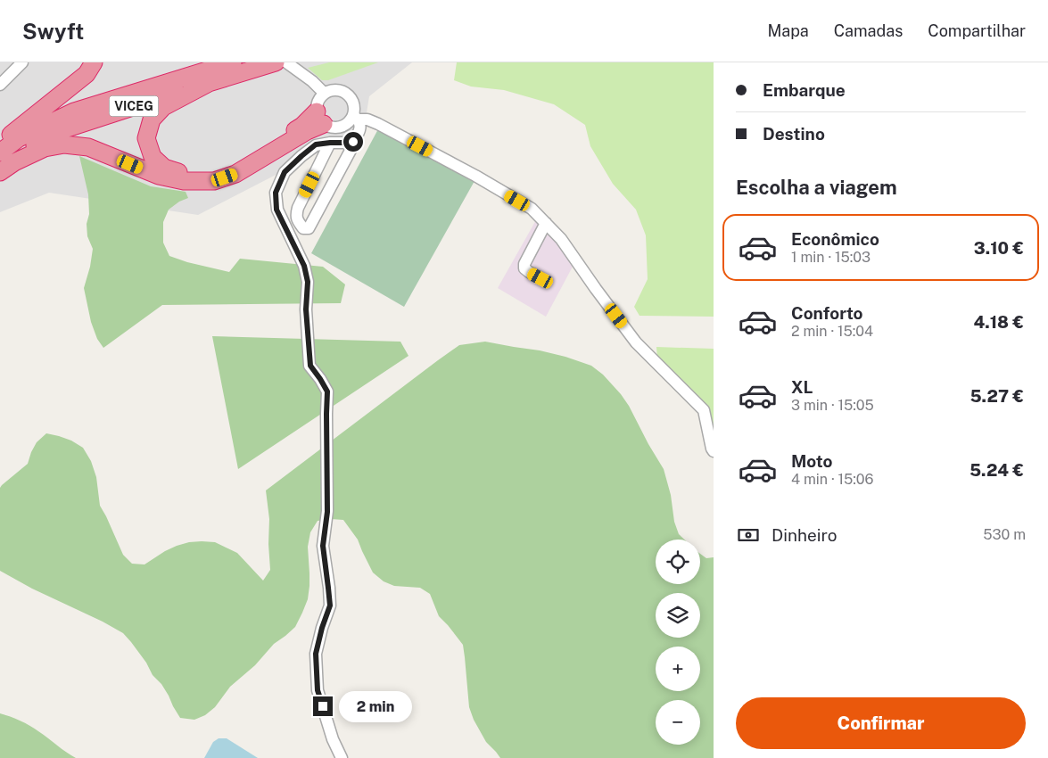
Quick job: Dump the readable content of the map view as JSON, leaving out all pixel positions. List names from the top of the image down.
{
  "streets": {
    "highway": ["VICEG"]
  },
  "page": {
    "header": "Swyft",
    "nav": ["Mapa", "Camadas", "Compartilhar"],
    "banner": ["Embarque", "Destino"],
    "heading": "Escolha a viagem",
    "list": [
      {
        "name": "Econômico",
        "note": "1 min · 15:03",
        "value": "3.10 €"
      },
      {
        "name": "Conforto",
        "note": "2 min · 15:04",
        "value": "4.18 €"
      },
      {
        "name": "XL",
        "note": "3 min · 15:05",
        "value": "5.27 €"
      },
      {
        "name": "Moto",
        "note": "4 min · 15:06",
        "value": "5.24 €"
      }
    ],
    "pay": ["Dinheiro", "530 m"],
    "map_buttons": ["+", "−"],
    "buttons": "Confirmar",
    "bubble": "2 min"
  }
}
